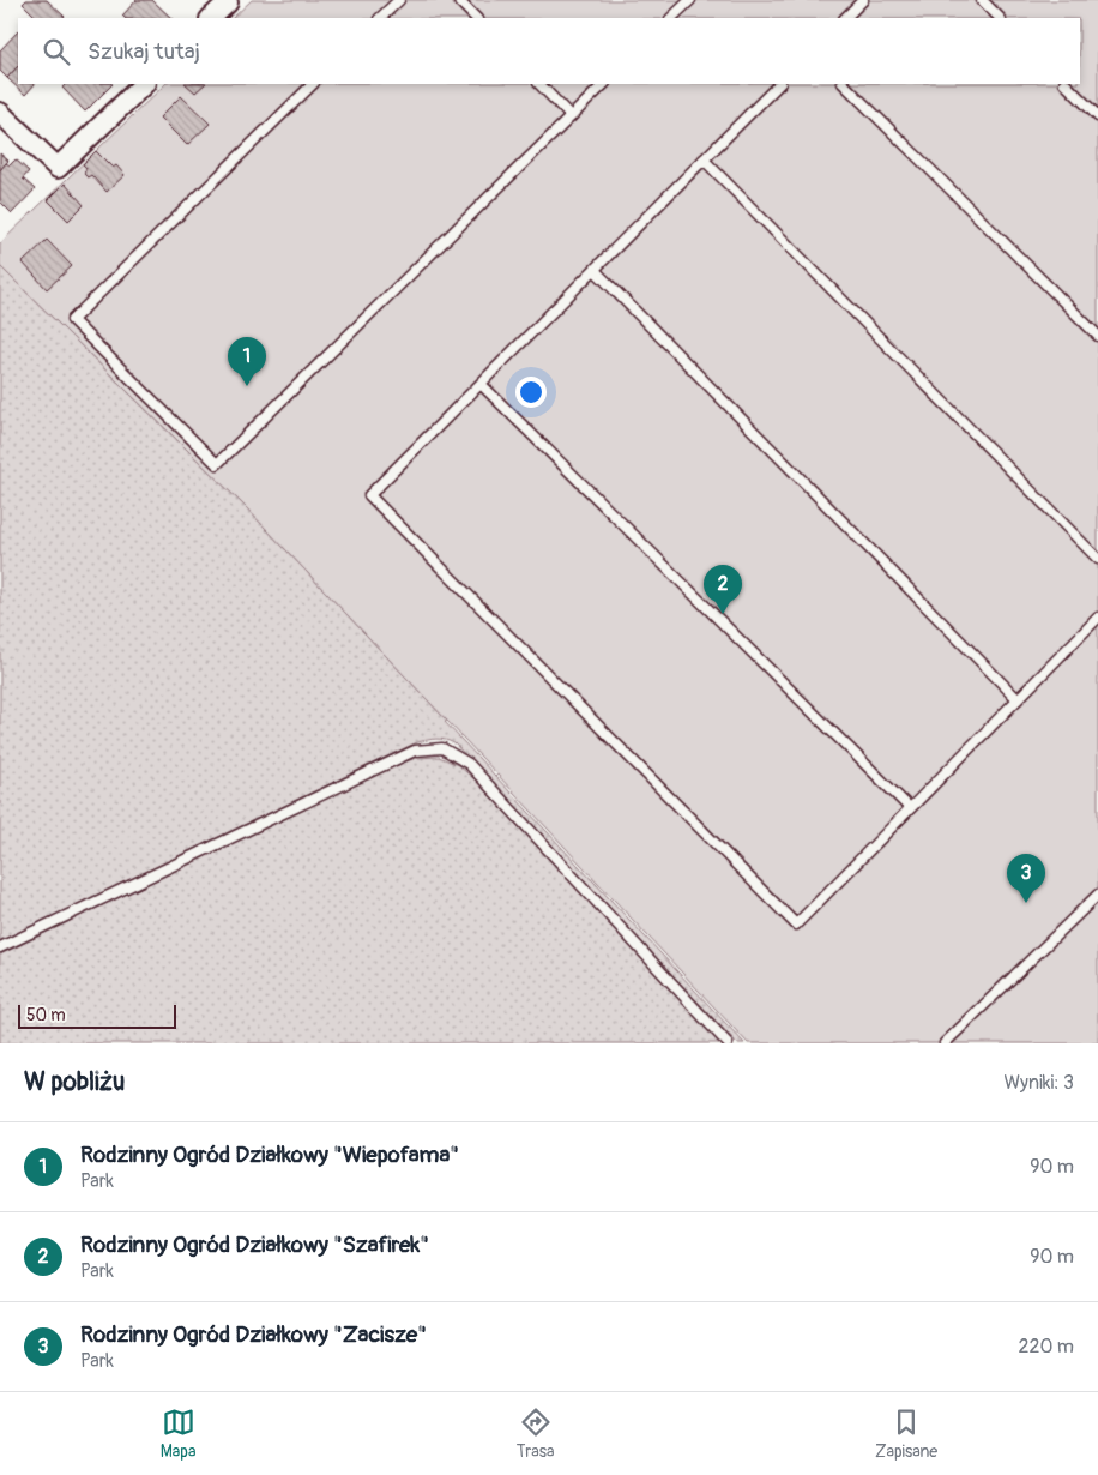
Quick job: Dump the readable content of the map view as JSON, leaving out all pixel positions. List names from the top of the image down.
{
  "scale_bar": "50 m",
  "page": {
    "search": "Szukaj tutaj",
    "pins": ["1", "2", "3"],
    "scale": "50 m",
    "heading": ["W pobliżu", "Wyniki: 3"],
    "list": [
      {
        "mark": "1",
        "name": "Rodzinny Ogród Działkowy \"Wiepofama\"",
        "note": "Park",
        "value": "90 m"
      },
      {
        "mark": "2",
        "name": "Rodzinny Ogród Działkowy \"Szafirek\"",
        "note": "Park",
        "value": "90 m"
      },
      {
        "mark": "3",
        "name": "Rodzinny Ogród Działkowy \"Zacisze\"",
        "note": "Park",
        "value": "220 m"
      }
    ],
    "nav": ["Mapa", "Trasa", "Zapisane"]
  }
}
